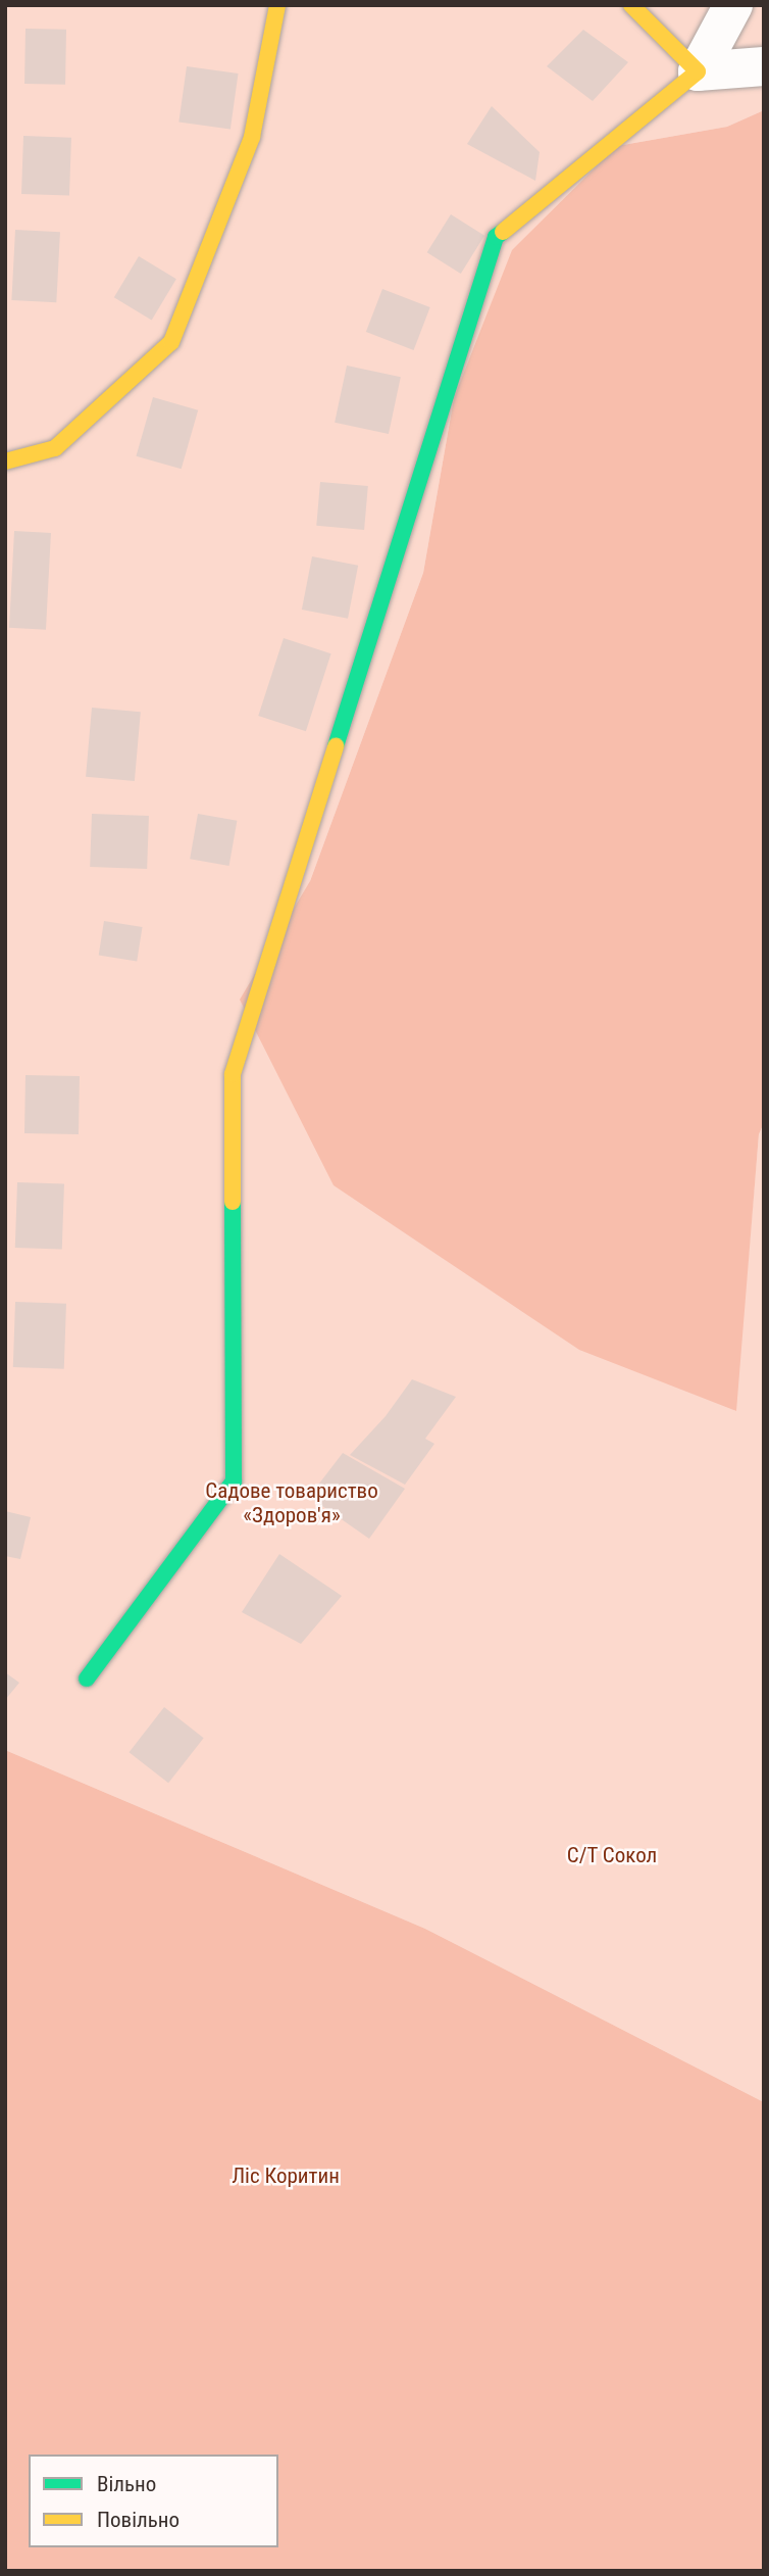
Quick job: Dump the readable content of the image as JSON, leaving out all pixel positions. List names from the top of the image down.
{
  "parks": ["Садове товариство «Здоров'я»", "С/Т Сокол", "Ліс Коритин"],
  "legend": ["Вільно", "Повільно"]
}
